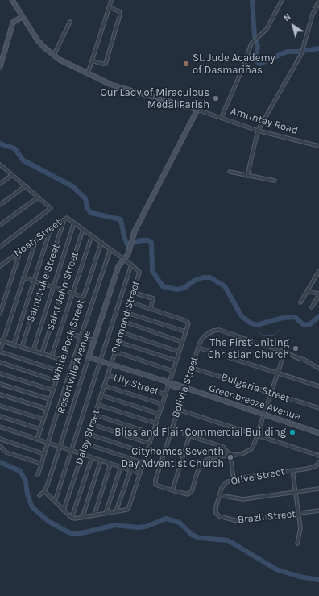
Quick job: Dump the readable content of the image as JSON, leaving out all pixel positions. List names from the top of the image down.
{
  "streets": {
    "street": [
      "Amuntay Road",
      "Noah Street",
      "Saint Luke Street",
      "Saint John Street",
      "Diamond Street",
      "White Rock Street",
      "Resortville Avenue",
      "Lily Street",
      "Bolivia Street",
      "Bulgaria Street",
      "Greenbreeze Avenue",
      "Daisy Street",
      "Olive Street",
      "Brazil Street"
    ]
  },
  "crossings": [
    ["Amuntay Road", "Resortville Avenue"],
    ["Noah Street", "Saint Luke Street"],
    ["Noah Street", "Saint John Street"],
    ["Noah Street", "Diamond Street"],
    ["Noah Street", "White Rock Street"],
    ["Noah Street", "Resortville Avenue"],
    ["Diamond Street", "Resortville Avenue"],
    ["Diamond Street", "Greenbreeze Avenue"],
    ["Diamond Street", "Daisy Street"],
    ["Resortville Avenue", "Greenbreeze Avenue"],
    ["Lily Street", "Daisy Street"],
    ["Bolivia Street", "Bulgaria Street"],
    ["Bolivia Street", "Greenbreeze Avenue"],
    ["Greenbreeze Avenue", "Daisy Street"],
    ["Olive Street", "Brazil Street"]
  ],
  "places": [
    "St. Jude Academy of Dasmariñas",
    "Our Lady of Miraculous Medal Parish",
    "The First Uniting Christian Church",
    "Bliss and Flair Commercial Building",
    "Cityhomes Seventh Day Adventist Church"
  ],
  "north": "top left"
}
